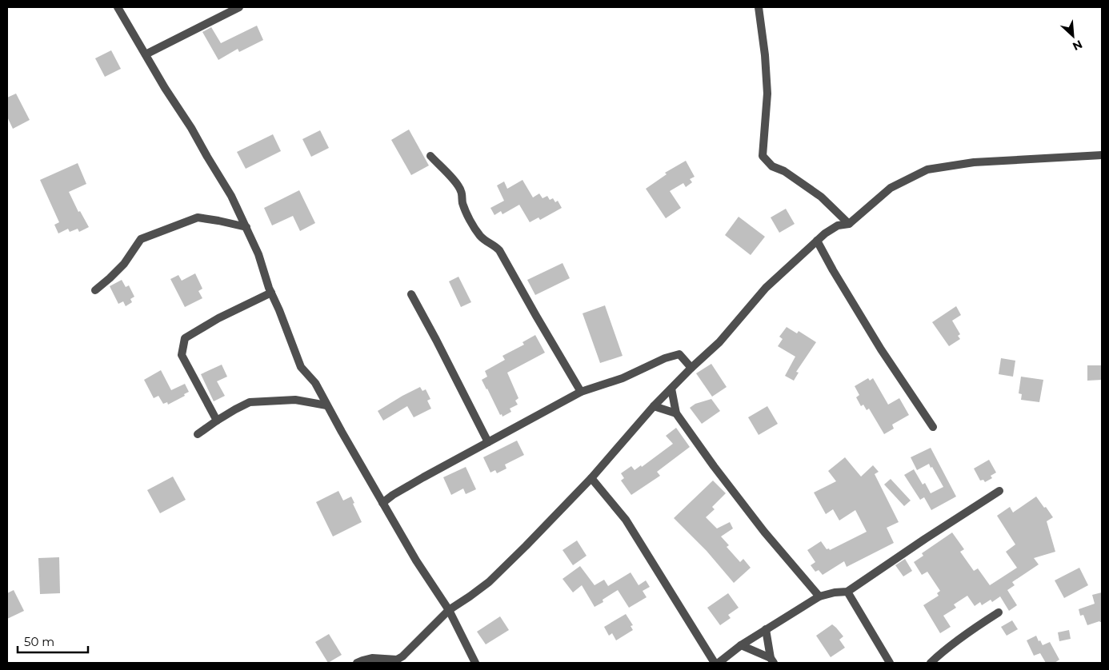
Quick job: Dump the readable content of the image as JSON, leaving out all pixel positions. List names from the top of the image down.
{
  "scale_bar": "50 m",
  "north": "bottom right"
}
